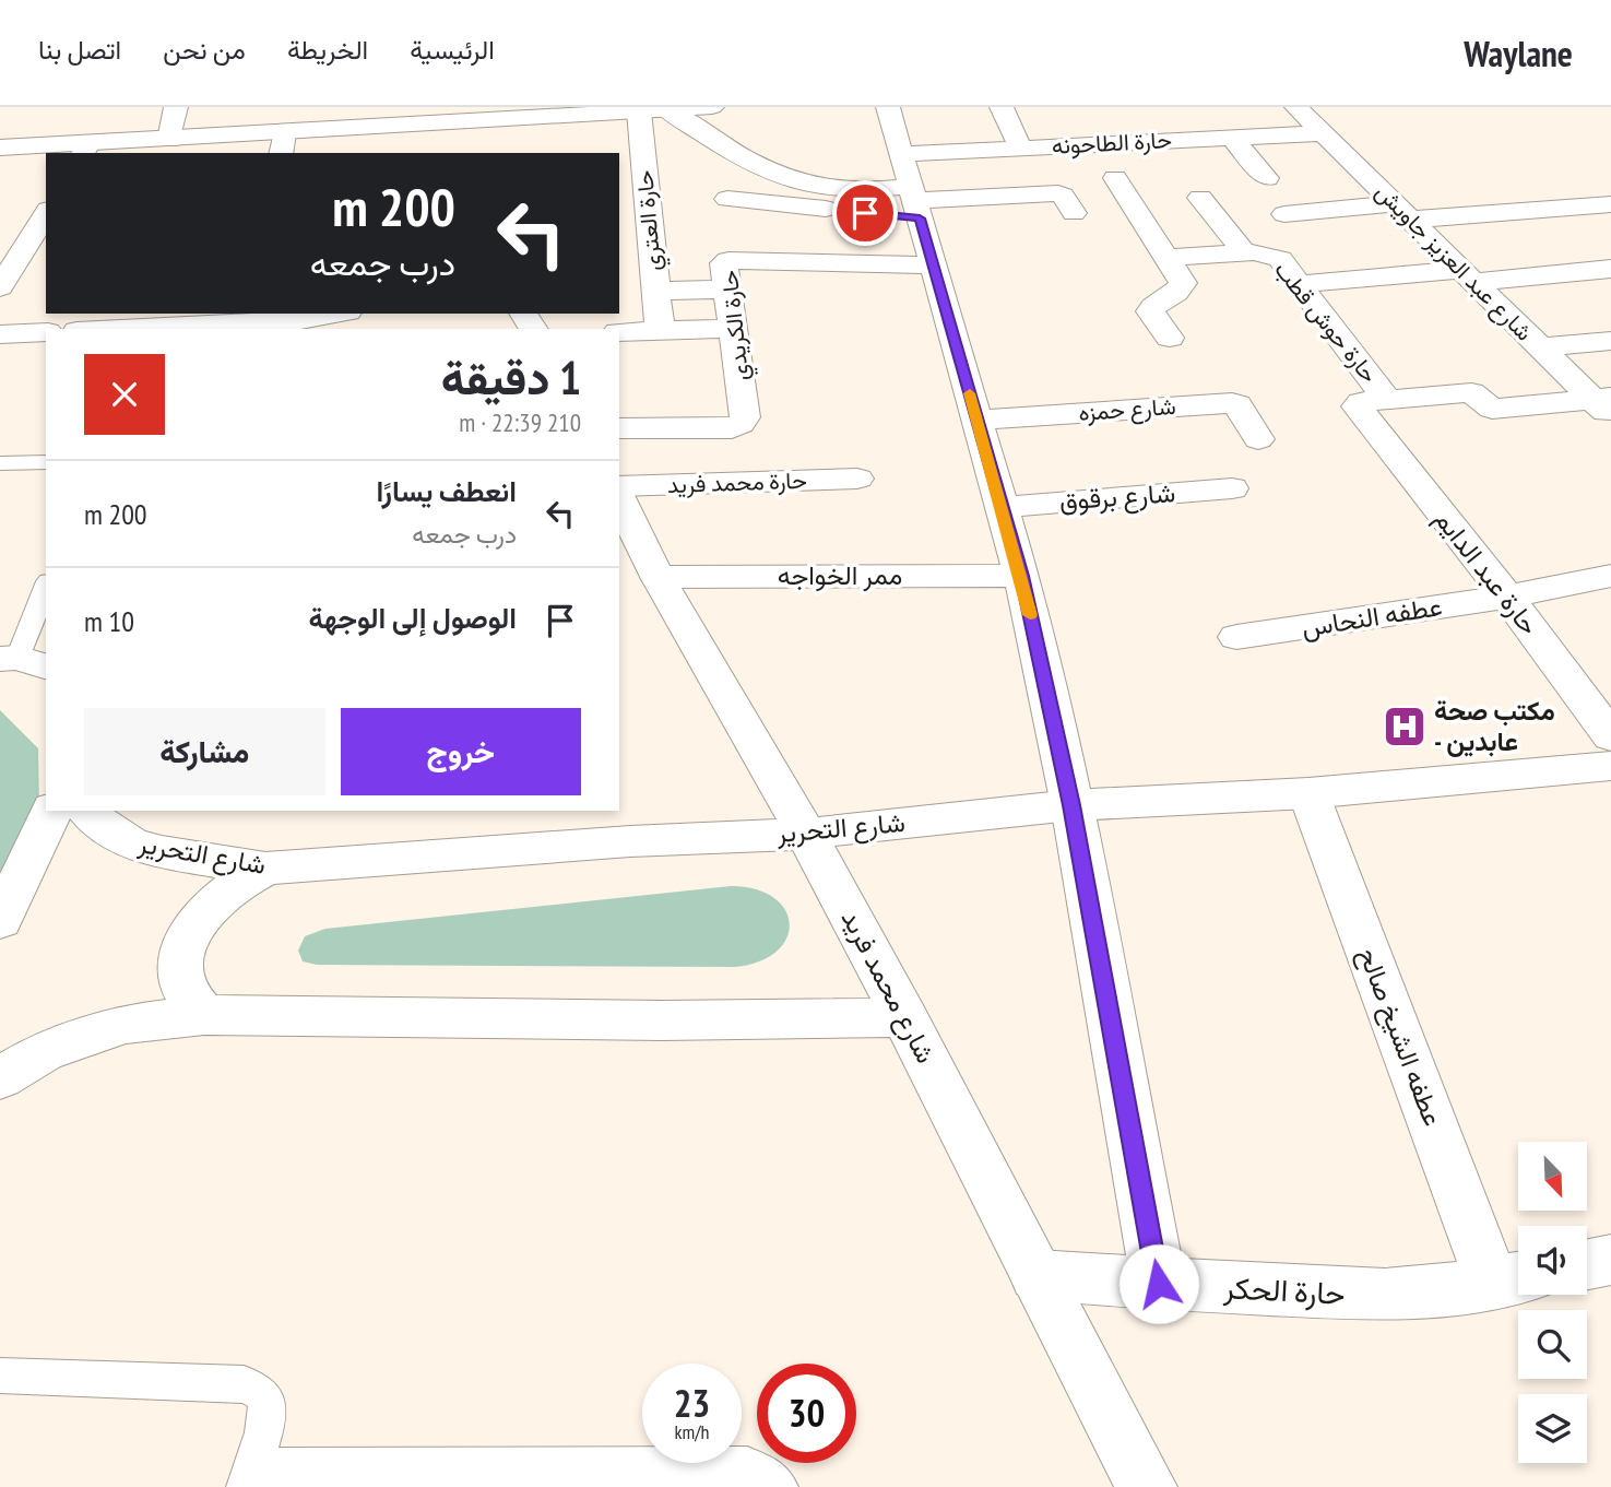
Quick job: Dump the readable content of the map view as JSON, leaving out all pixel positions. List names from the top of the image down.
{
  "streets": {
    "street": [
      "حارة الطاحونه",
      "حارة العتري",
      "شارع عبد العزيز جاويش",
      "حارة حوش قطب",
      "حارة الكريدي",
      "شارع حمزه",
      "حارة محمد فريد",
      "شارع برقوق",
      "حارة عبد الدايم",
      "ممر الخواجه",
      "عطفه النحاس",
      "شارع التحرير",
      "شارع محمد فريد",
      "عطفه الشيخ صالح",
      "حارة الحكر"
    ]
  },
  "crossings": [
    ["حارة الطاحونه", "شارع عبد العزيز جاويش"],
    ["حارة حوش قطب", "حارة عبد الدايم"],
    ["حارة عبد الدايم", "عطفه النحاس"],
    ["ممر الخواجه", "شارع محمد فريد"],
    ["شارع التحرير", "شارع محمد فريد"],
    ["شارع التحرير", "عطفه الشيخ صالح"],
    ["شارع محمد فريد", "حارة الحكر"],
    ["عطفه الشيخ صالح", "حارة الحكر"]
  ],
  "places": {
    "hospital": ["مكتب صحة - عابدين"]
  },
  "north": "bottom right",
  "page": {
    "header": "Waylane",
    "nav": [
      "الرئيسية",
      "الخريطة",
      "من نحن",
      "اتصل بنا"
    ],
    "turn": ["200 m", "درب جمعه"],
    "heading": ["1 دقيقة", "210 m · 22:39"],
    "list": [
      {
        "name": "انعطف يسارًا",
        "note": "درب جمعه",
        "value": "200 m"
      },
      {
        "name": "الوصول إلى الوجهة",
        "value": "10 m"
      }
    ],
    "buttons": ["خروج", "مشاركة"],
    "speed": "23 km/h",
    "limit": "30"
  }
}
